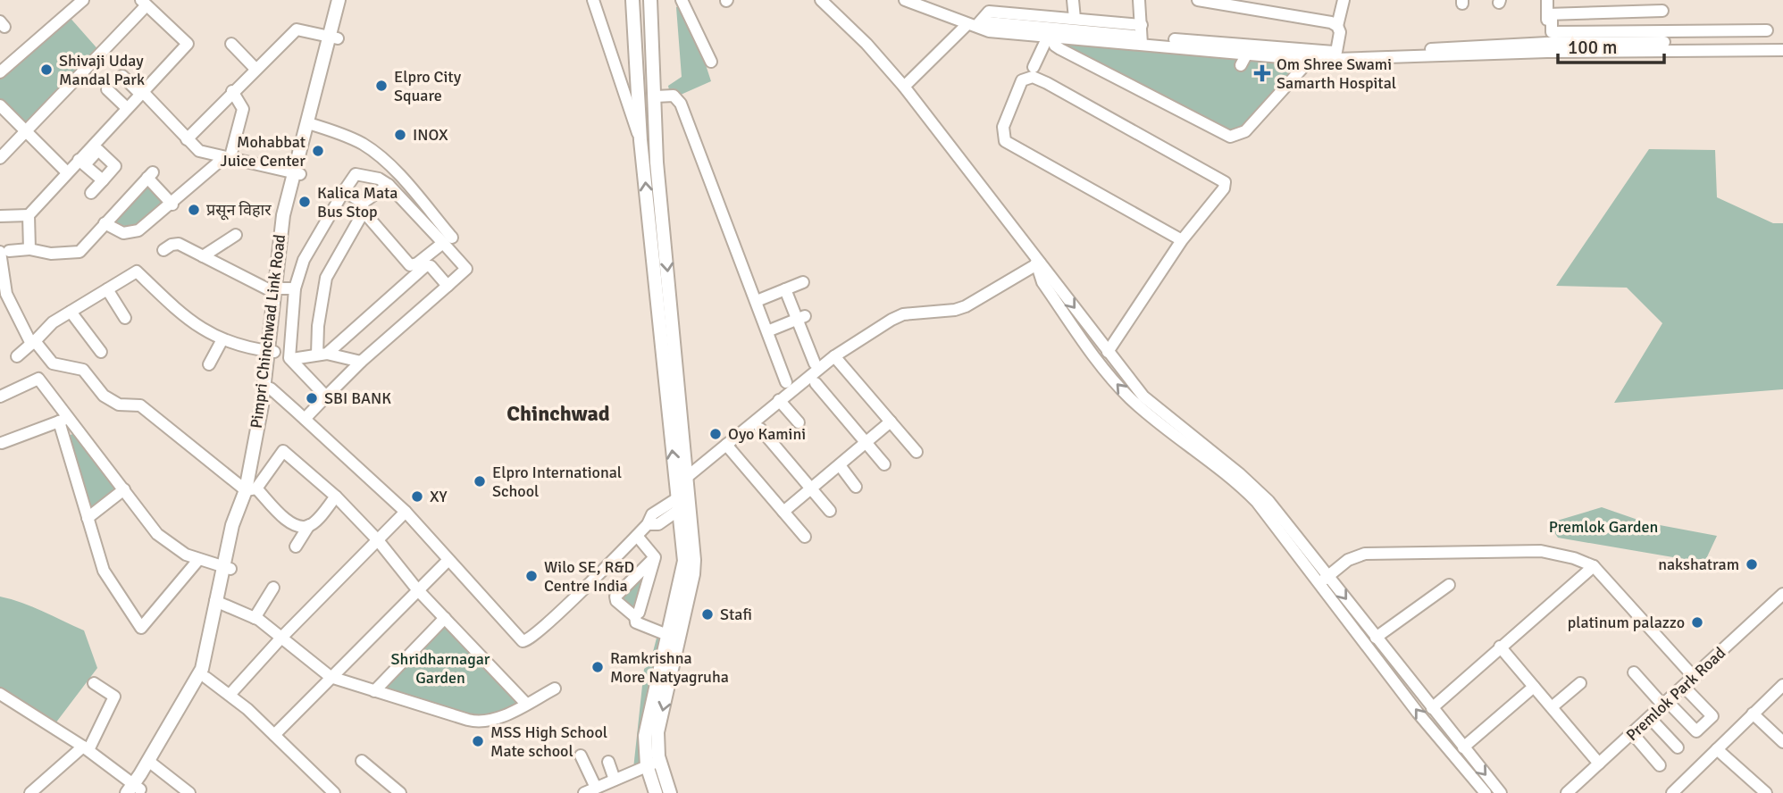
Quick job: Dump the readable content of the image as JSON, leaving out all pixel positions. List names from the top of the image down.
{
  "streets": {
    "main road": ["Pimpri Chinchwad Link Road"],
    "street": ["Premlok Park Road"]
  },
  "districts": ["Chinchwad"],
  "parks": ["Premlok Garden", "Shridharnagar Garden"],
  "places": {
    "other": [
      "Shivaji Uday Mandal Park",
      "Elpro City Square",
      "INOX",
      "Mohabbat Juice Center",
      "Kalica Mata Bus Stop",
      "प्रसून विहार",
      "SBI BANK",
      "Oyo Kamini",
      "Elpro International School",
      "XY",
      "nakshatram",
      "Wilo SE, R&D Centre India",
      "Stafi",
      "platinum palazzo",
      "Ramkrishna More Natyagruha",
      "MSS High School Mate school"
    ],
    "health": ["Om Shree Swami Samarth Hospital"]
  },
  "scale_bar": "100 m"
}
